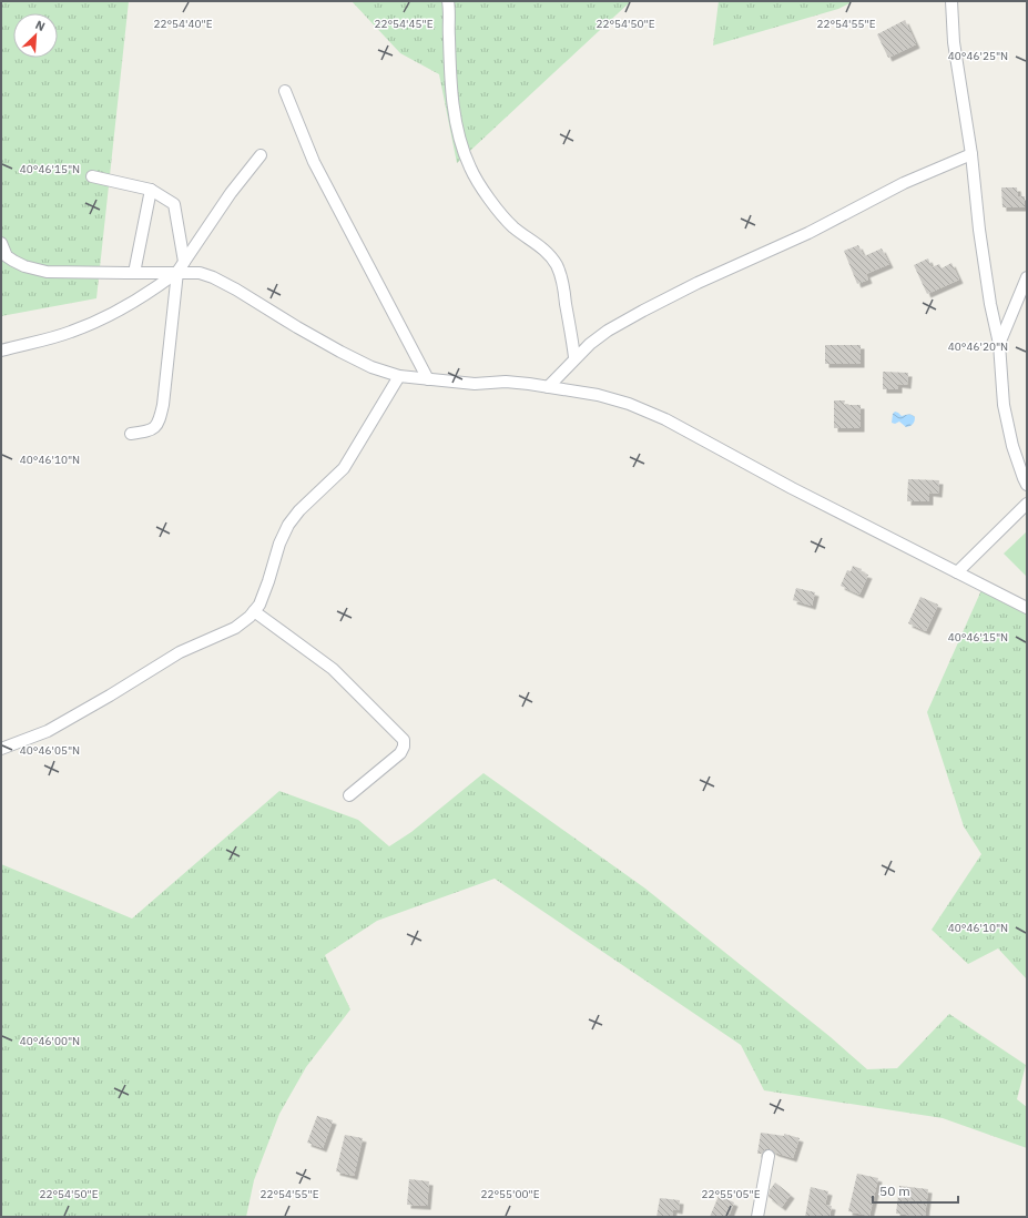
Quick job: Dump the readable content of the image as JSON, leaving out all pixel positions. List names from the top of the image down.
{
  "scale_bar": "50 m",
  "north": "top right",
  "coordinates": [
    "22°54'40\"E",
    "22°54'45\"E",
    "22°54'50\"E",
    "22°54'55\"E",
    "40°46'25\"N",
    "40°46'15\"N",
    "40°46'20\"N",
    "40°46'10\"N",
    "40°46'05\"N",
    "40°46'00\"N",
    "22°55'00\"E",
    "22°55'05\"E"
  ]
}
